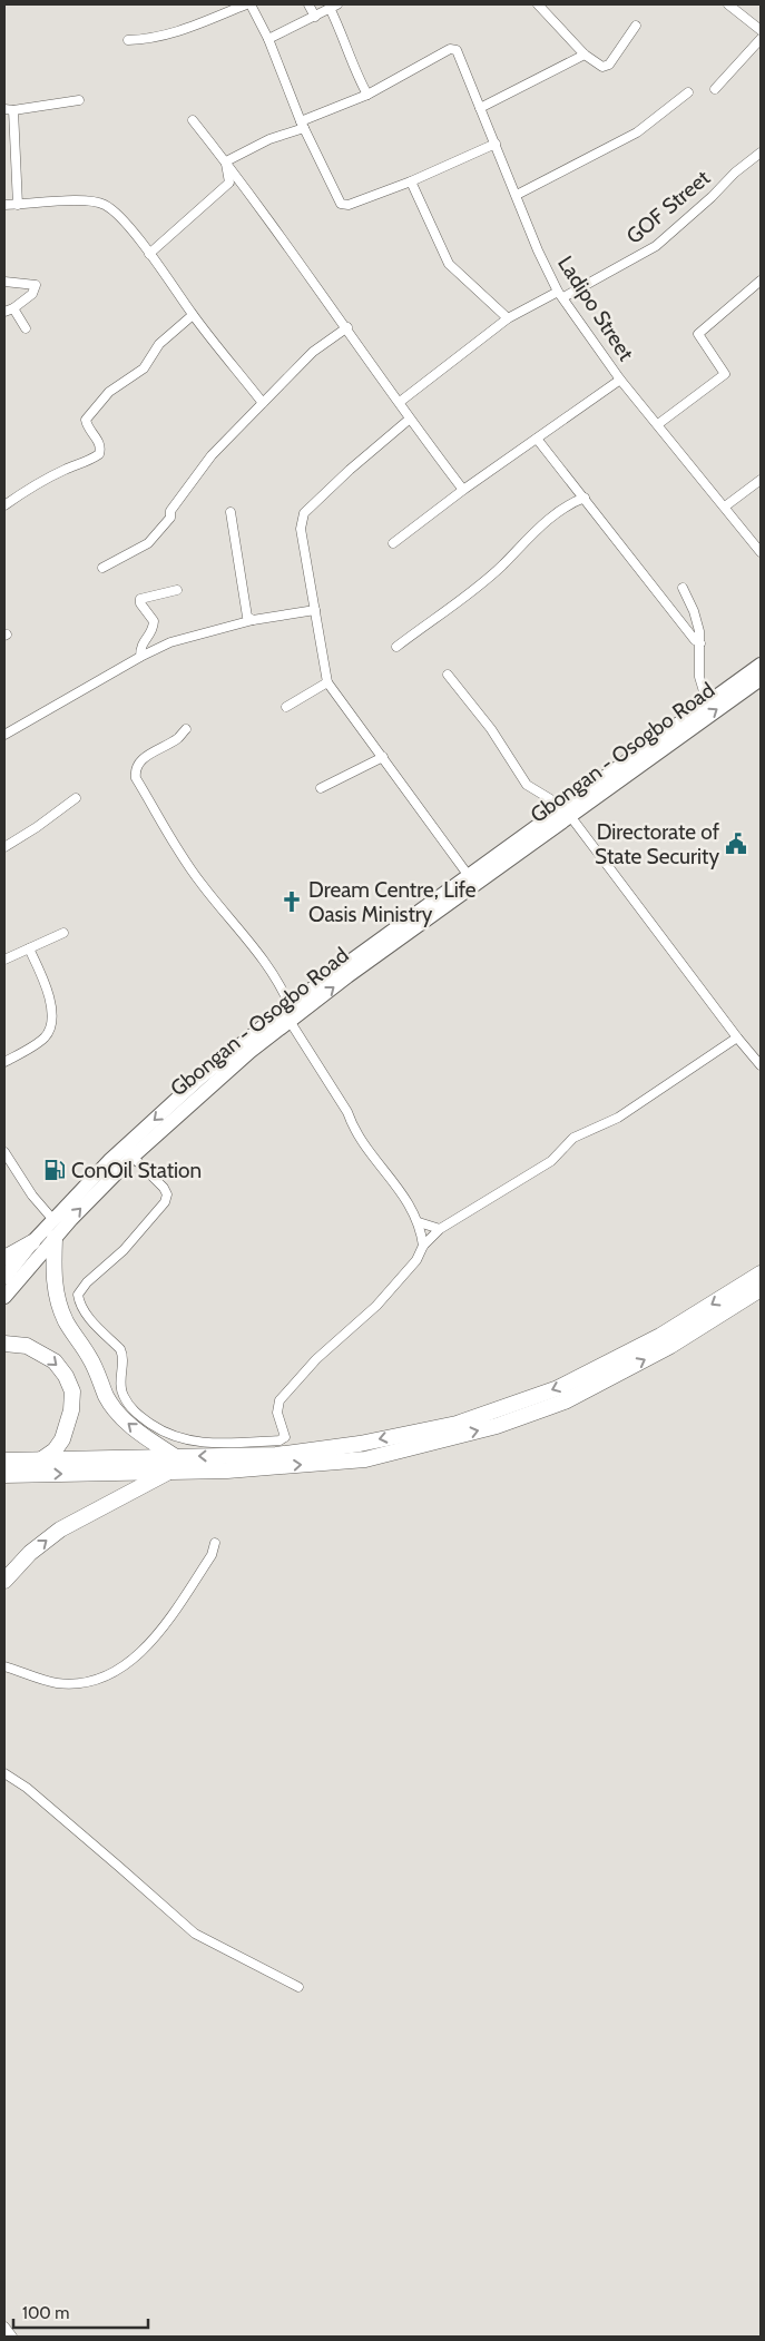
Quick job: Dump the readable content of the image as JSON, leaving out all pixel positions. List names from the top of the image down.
{
  "streets": {
    "main road": ["Gbongan - Osogbo Road"],
    "street": ["GOF Street", "Ladipo Street"]
  },
  "crossings": [
    ["GOF Street", "Ladipo Street"]
  ],
  "places": {
    "public building": ["Directorate of State Security"],
    "church": ["Dream Centre, Life Oasis Ministry"],
    "fuel station": ["ConOil Station"]
  },
  "scale_bar": "100 m"
}
